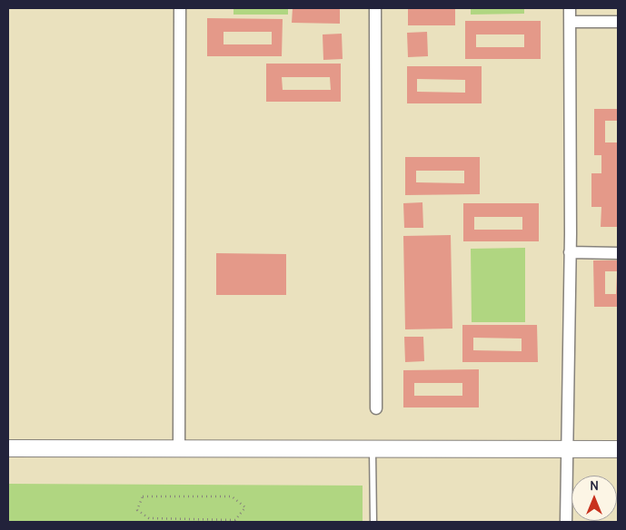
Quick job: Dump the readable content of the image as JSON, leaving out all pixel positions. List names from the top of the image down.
{
  "north": "top"
}
